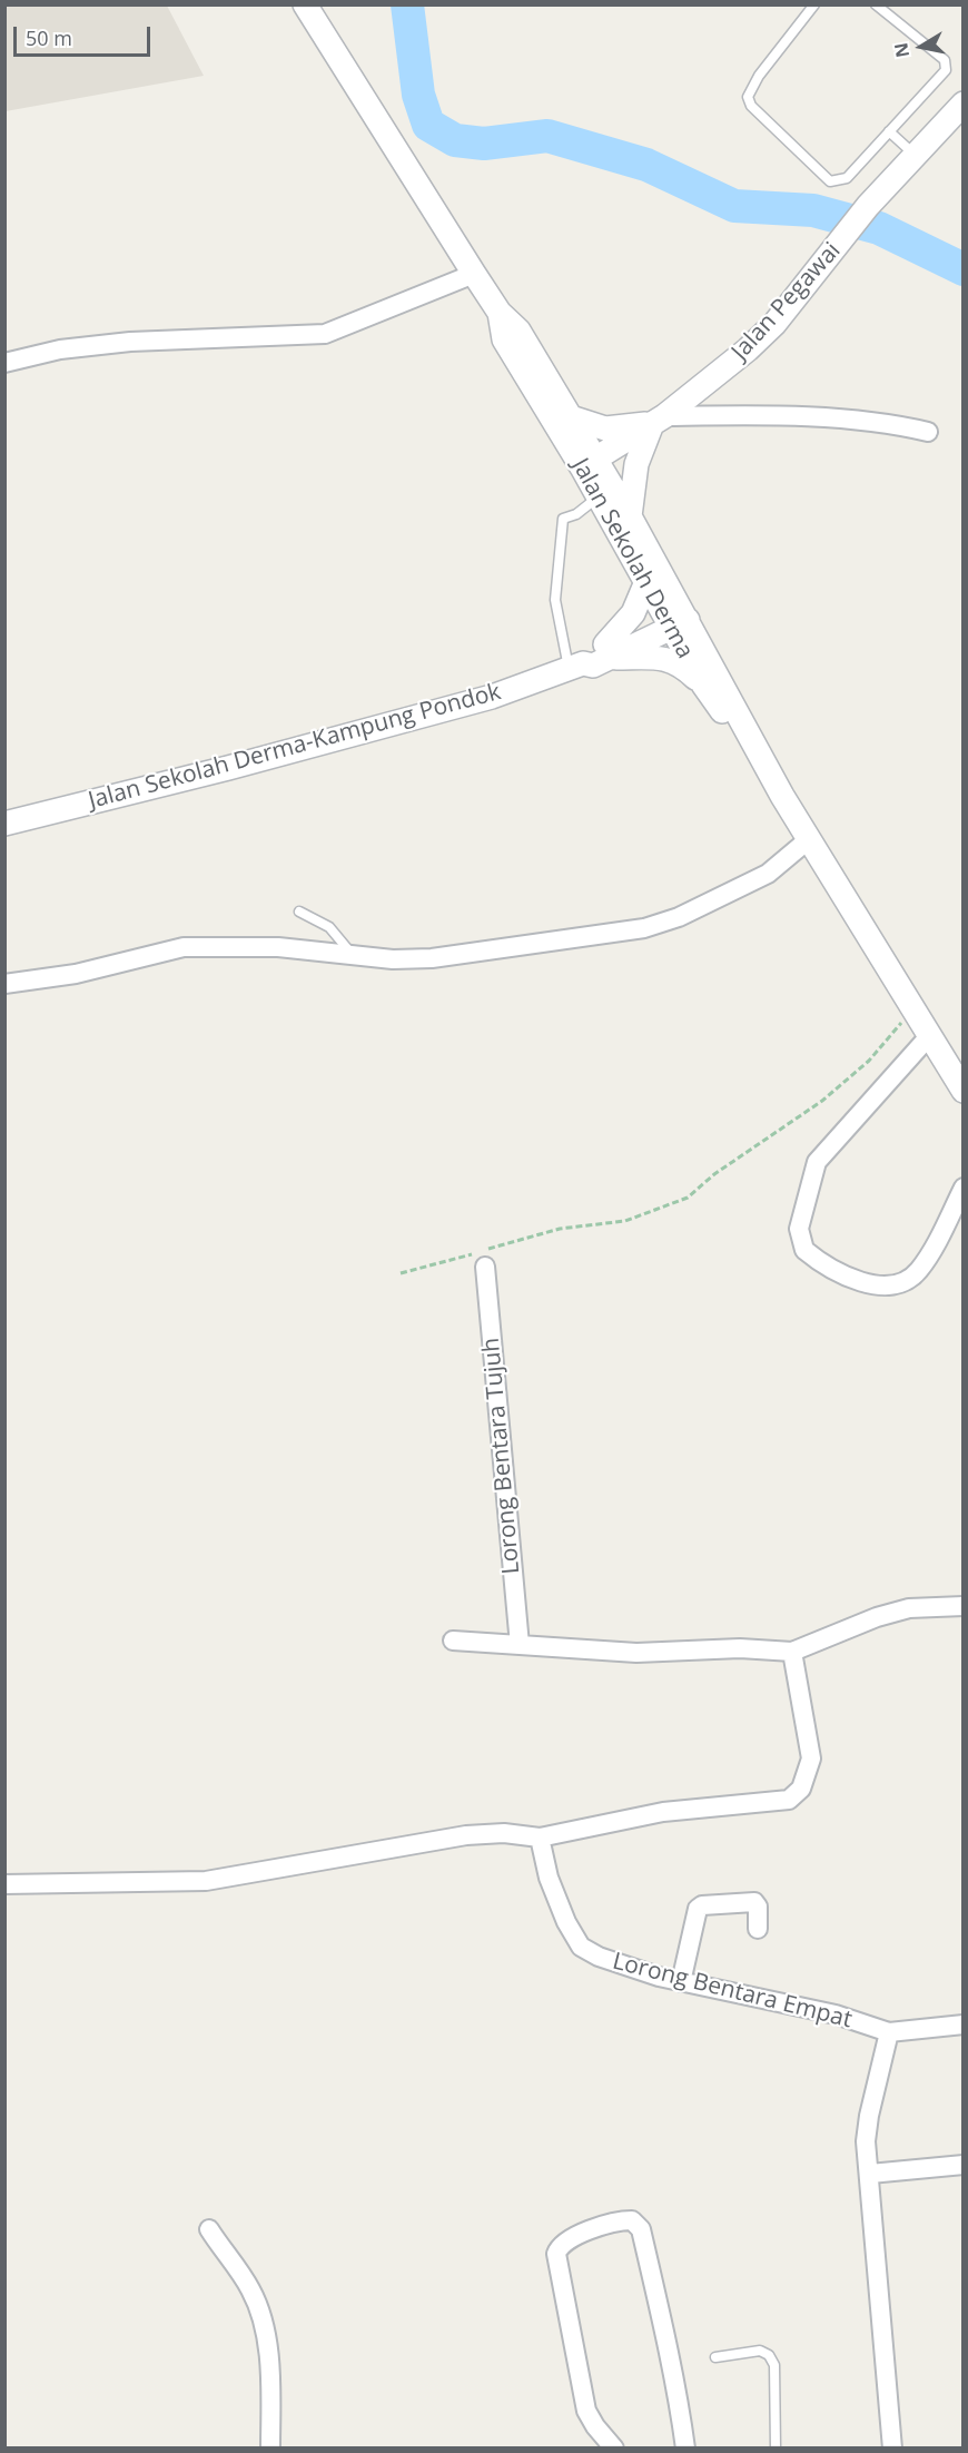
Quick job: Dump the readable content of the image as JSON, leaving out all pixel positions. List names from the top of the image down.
{
  "streets": {
    "street": [
      "Jalan Pegawai",
      "Jalan Sekolah Derma",
      "Jalan Sekolah Derma-Kampung Pondok",
      "Lorong Bentara Tujuh",
      "Lorong Bentara Empat"
    ]
  },
  "crossings": [
    ["Jalan Pegawai", "Jalan Sekolah Derma"],
    ["Jalan Sekolah Derma", "Jalan Sekolah Derma-Kampung Pondok"]
  ],
  "scale_bar": "50 m",
  "north": "left"
}
